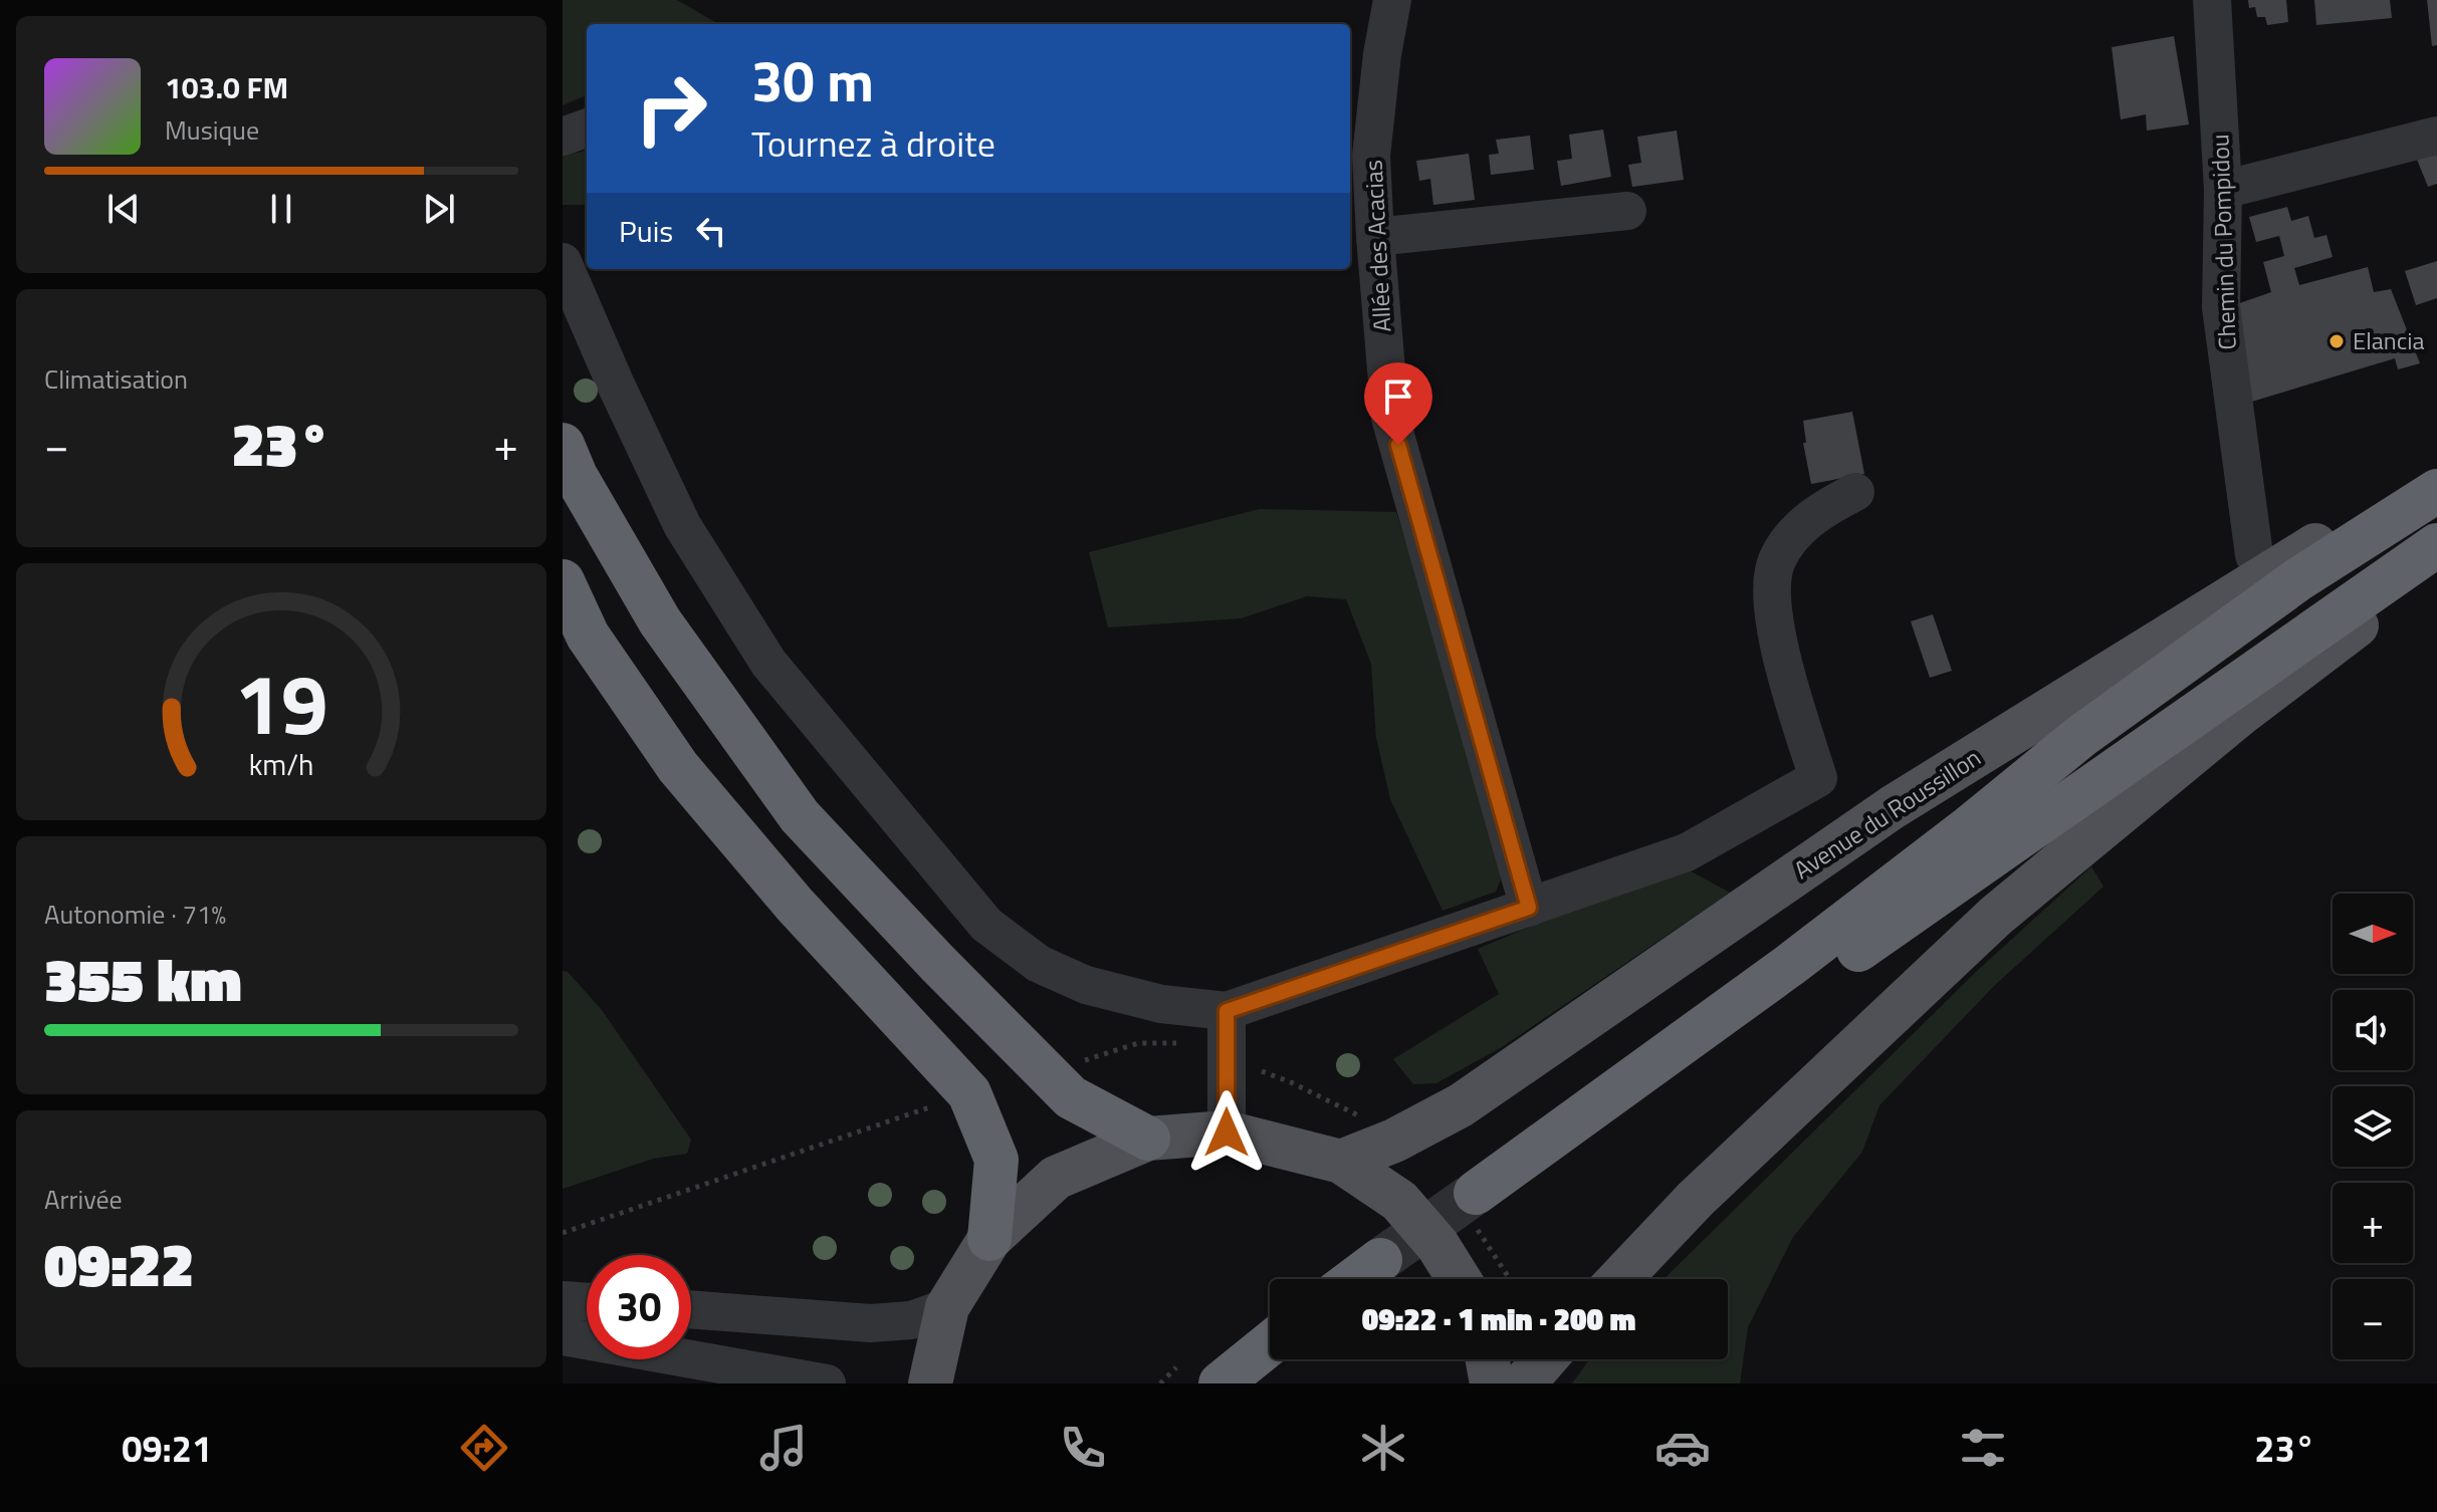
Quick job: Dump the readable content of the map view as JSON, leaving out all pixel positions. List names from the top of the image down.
{
  "streets": {
    "main road": ["Avenue du Roussillon"],
    "street": ["Chemin du Pompidou", "Allée des Acacias"]
  },
  "crossings": [
    ["Chemin du Pompidou", "Avenue du Roussillon"]
  ],
  "places": ["Elancia"],
  "north": "right",
  "page": {
    "turn": ["30 m", "Tournez à droite"],
    "song": ["103.0 FM", "Musique"],
    "then": "Puis",
    "tile": [
      "Climatisation",
      ["Autonomie · 71%", "355 km"],
      ["Arrivée", "09:22"]
    ],
    "heat": ["−", "23°", "+"],
    "map_buttons": ["+", "−"],
    "limit": "30",
    "trip": "09:22 · 1 min · 200 m",
    "tabs": ["09:21", "23°"],
    "gauge": ["19", "km/h"]
  }
}
